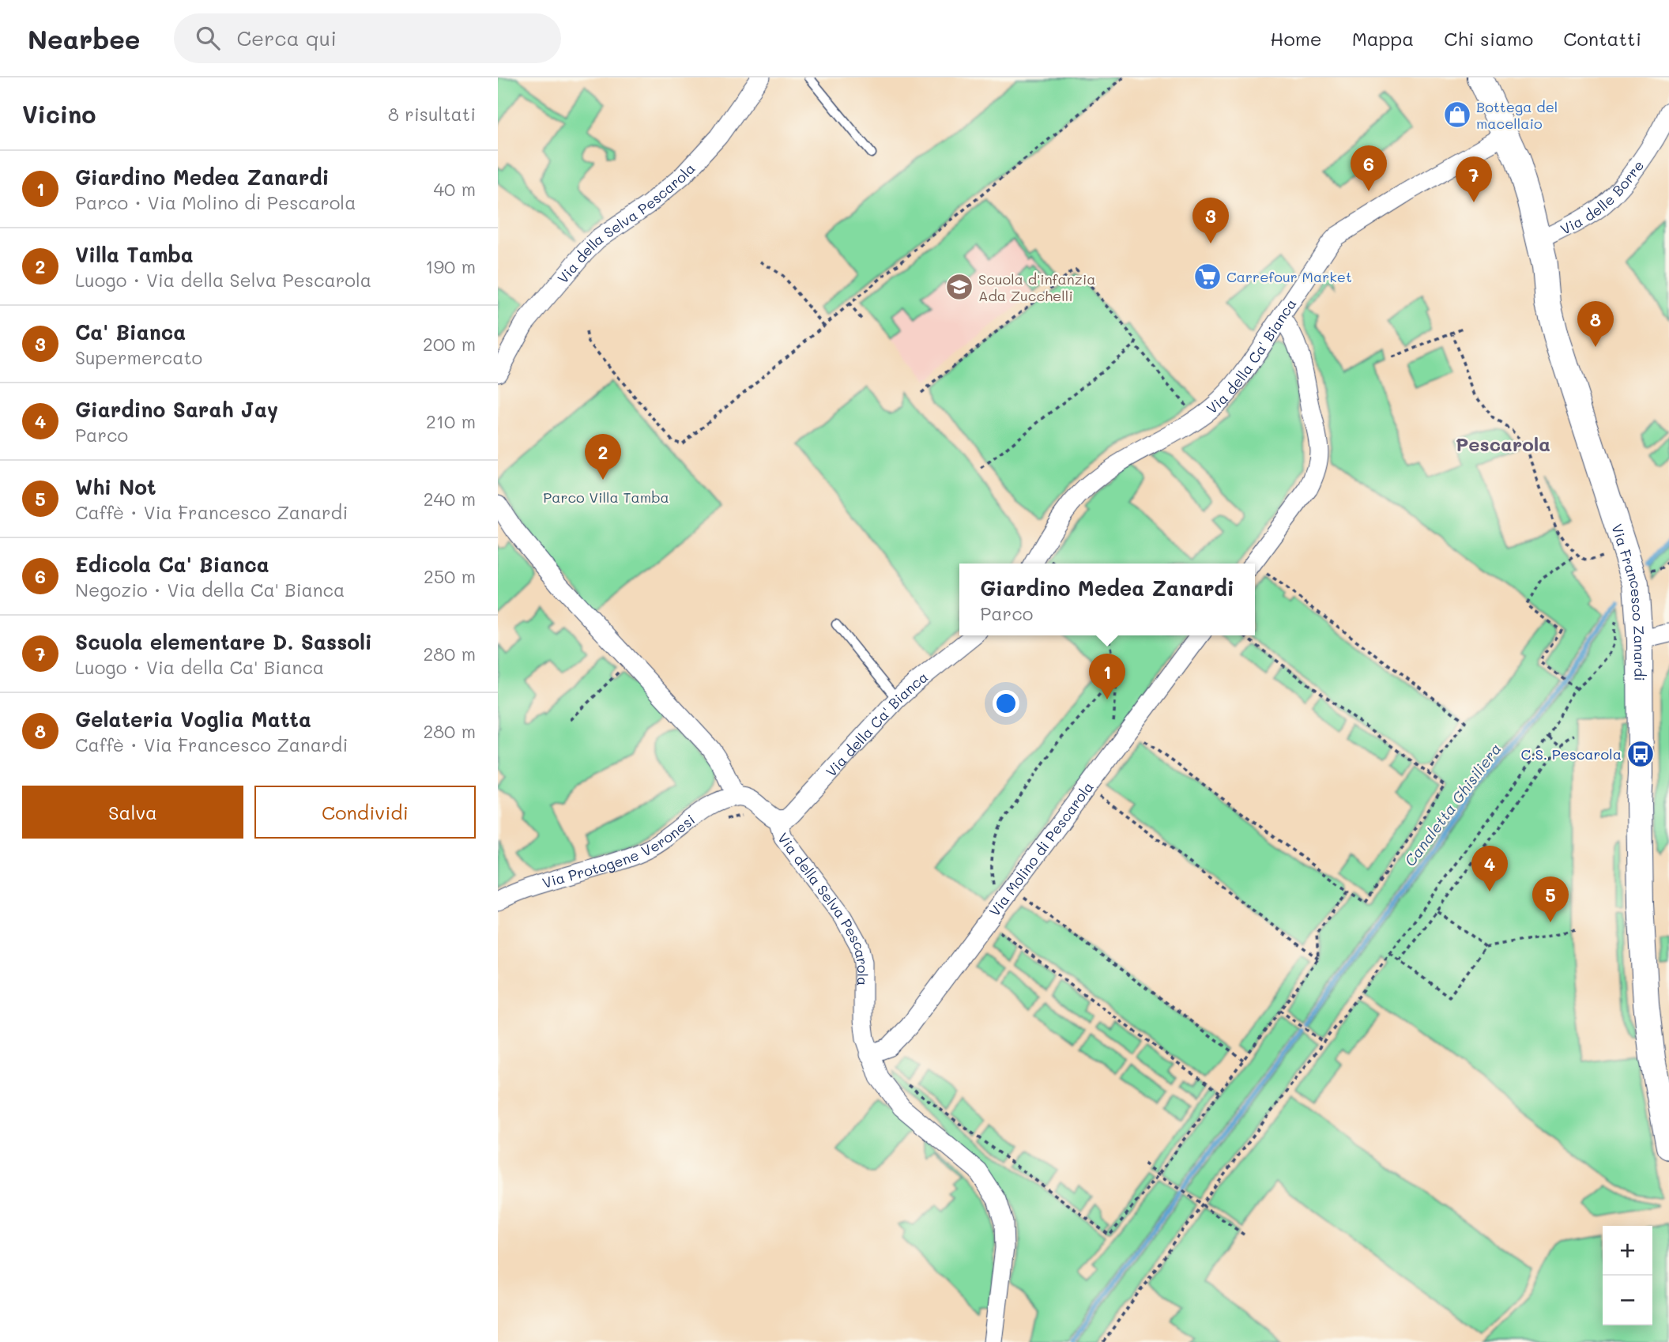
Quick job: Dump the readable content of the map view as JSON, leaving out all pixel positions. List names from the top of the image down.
{
  "streets": {
    "main road": ["Via Francesco Zanardi"],
    "street": [
      "Via delle Borre",
      "Via della Selva Pescarola",
      "Via della Ca' Bianca",
      "Via Molino di Pescarola",
      "Via Protogene Veronesi"
    ]
  },
  "crossings": [
    ["Via delle Borre", "Via Francesco Zanardi"],
    ["Via della Selva Pescarola", "Via della Ca' Bianca"],
    ["Via della Selva Pescarola", "Via Molino di Pescarola"],
    ["Via della Selva Pescarola", "Via Protogene Veronesi"],
    ["Via della Ca' Bianca", "Via Francesco Zanardi"]
  ],
  "districts": ["Pescarola"],
  "water": ["Canaletta Ghisiliera"],
  "parks": ["Parco Villa Tamba"],
  "places": {
    "shop": ["Bottega del macellaio"],
    "supermarket": ["Carrefour Market"],
    "school or university": ["Scuola d'infanzia Ada Zucchelli"],
    "bus stop": ["C.S. Pescarola"]
  },
  "page": {
    "header": "Nearbee",
    "search": "Cerca qui",
    "nav": [
      "Home",
      "Mappa",
      "Chi siamo",
      "Contatti"
    ],
    "heading": ["Vicino", "8 risultati"],
    "pins": [
      "6",
      "7",
      "3",
      "8",
      "2",
      "1",
      "4",
      "5"
    ],
    "list": [
      {
        "mark": "1",
        "name": "Giardino Medea Zanardi",
        "note": "Parco · Via Molino di Pescarola",
        "value": "40 m"
      },
      {
        "mark": "2",
        "name": "Villa Tamba",
        "note": "Luogo · Via della Selva Pescarola",
        "value": "190 m"
      },
      {
        "mark": "3",
        "name": "Ca' Bianca",
        "note": "Supermercato",
        "value": "200 m"
      },
      {
        "mark": "4",
        "name": "Giardino Sarah Jay",
        "note": "Parco",
        "value": "210 m"
      },
      {
        "mark": "5",
        "name": "Whi Not",
        "note": "Caffè · Via Francesco Zanardi",
        "value": "240 m"
      },
      {
        "mark": "6",
        "name": "Edicola Ca' Bianca",
        "note": "Negozio · Via della Ca' Bianca",
        "value": "250 m"
      },
      {
        "mark": "7",
        "name": "Scuola elementare D. Sassoli",
        "note": "Luogo · Via della Ca' Bianca",
        "value": "280 m"
      },
      {
        "mark": "8",
        "name": "Gelateria Voglia Matta",
        "note": "Caffè · Via Francesco Zanardi",
        "value": "280 m"
      }
    ],
    "popup": ["Giardino Medea Zanardi", "Parco"],
    "buttons": ["Salva", "Condividi"],
    "map_buttons": ["+", "−"]
  }
}
